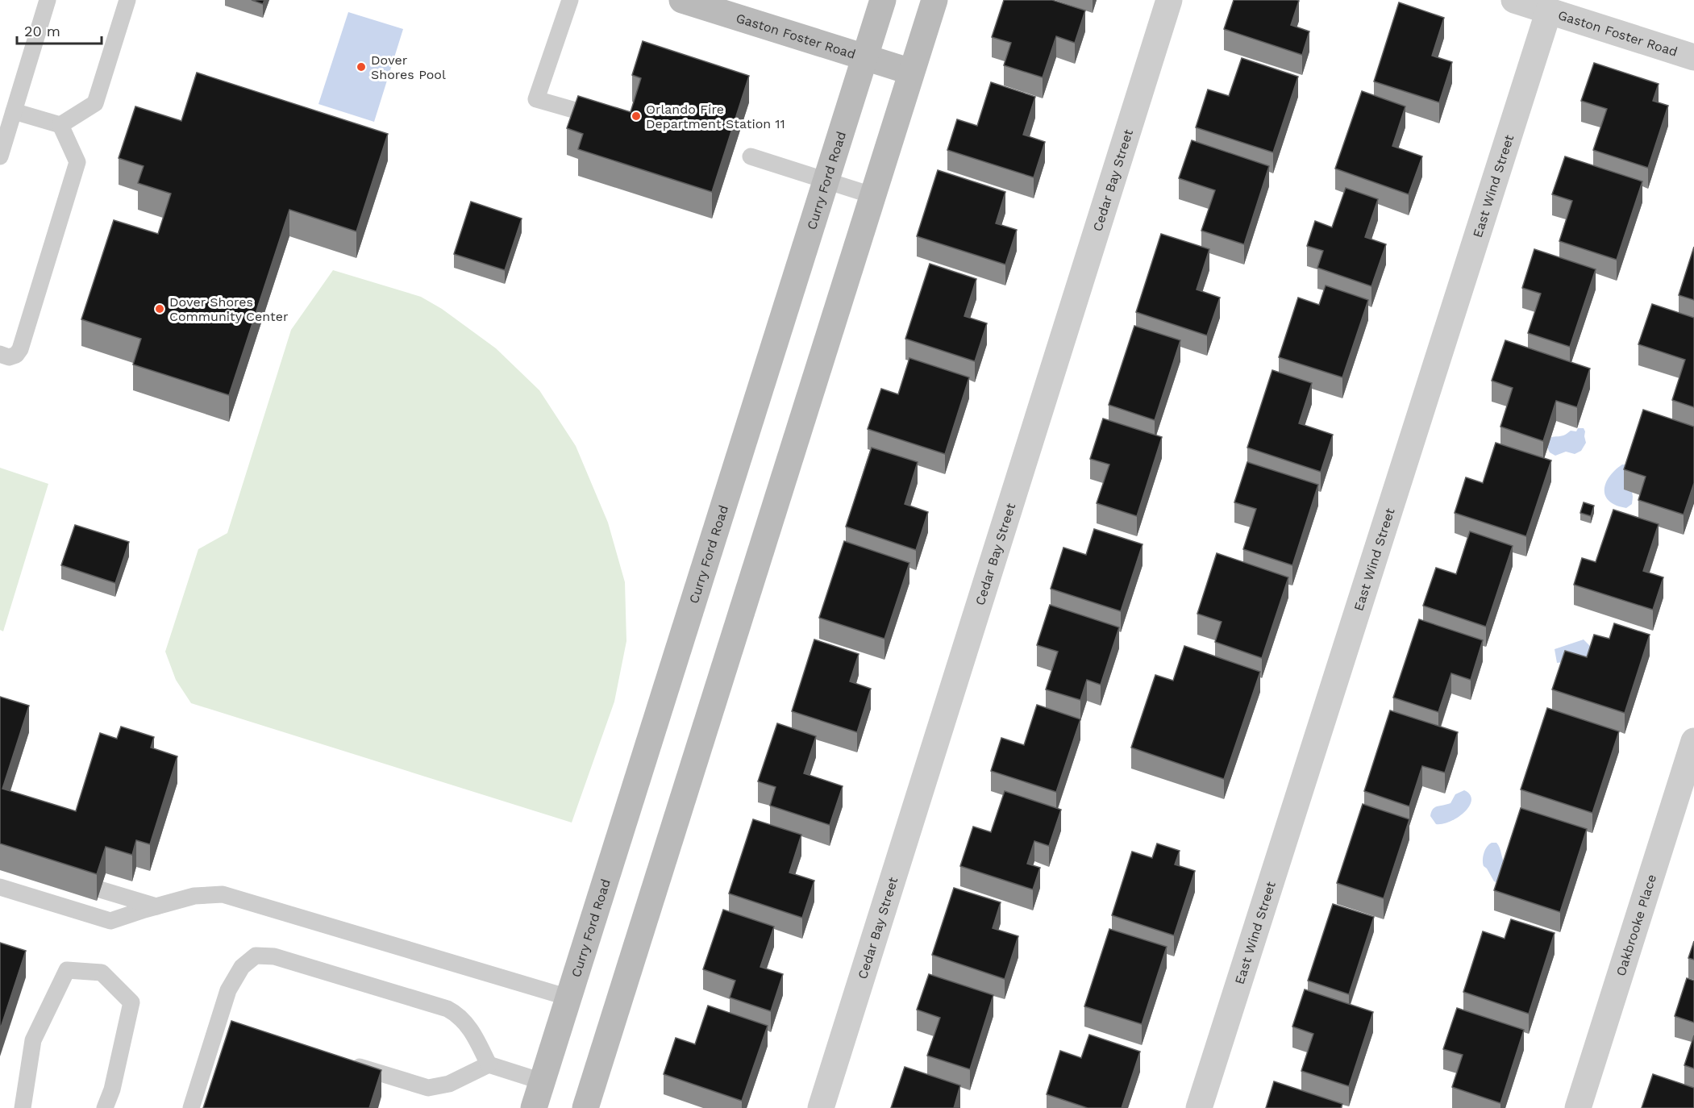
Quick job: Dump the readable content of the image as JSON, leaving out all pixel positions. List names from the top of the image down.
{
  "streets": {
    "main road": ["Gaston Foster Road", "Curry Ford Road"],
    "street": ["Cedar Bay Street", "East Wind Street", "Oakbrooke Place"]
  },
  "crossings": [
    ["Gaston Foster Road", "Curry Ford Road"],
    ["Gaston Foster Road", "East Wind Street"]
  ],
  "places": ["Dover Shores Pool", "Orlando Fire Department Station 11", "Dover Shores Community Center"],
  "scale_bar": "20 m"
}
